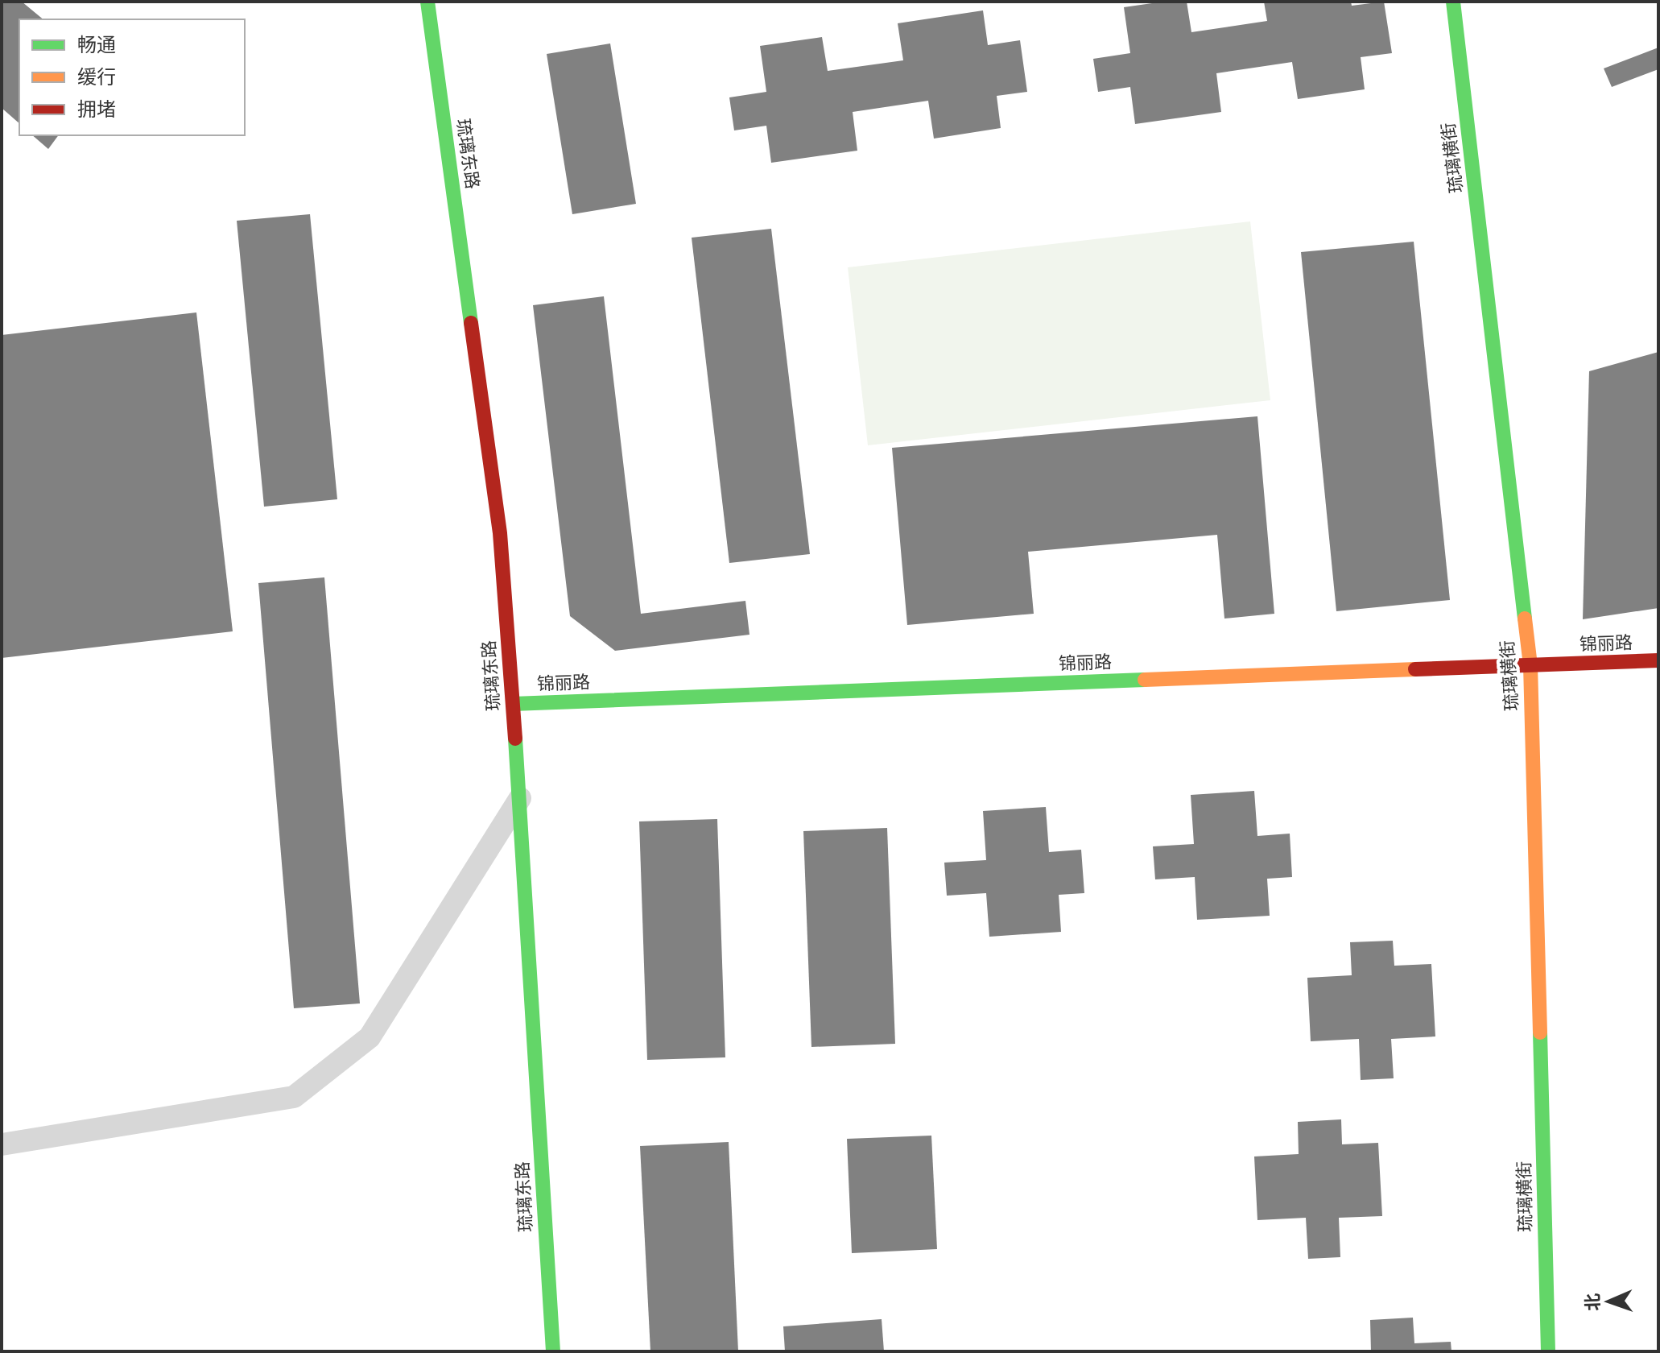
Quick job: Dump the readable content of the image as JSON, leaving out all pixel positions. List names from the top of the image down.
{
  "streets": {
    "street": ["琉璃东路", "琉璃横街", "锦丽路"]
  },
  "crossings": [
    ["琉璃东路", "锦丽路"],
    ["琉璃横街", "锦丽路"]
  ],
  "legend": ["畅通", "缓行", "拥堵"],
  "north": "left"
}
